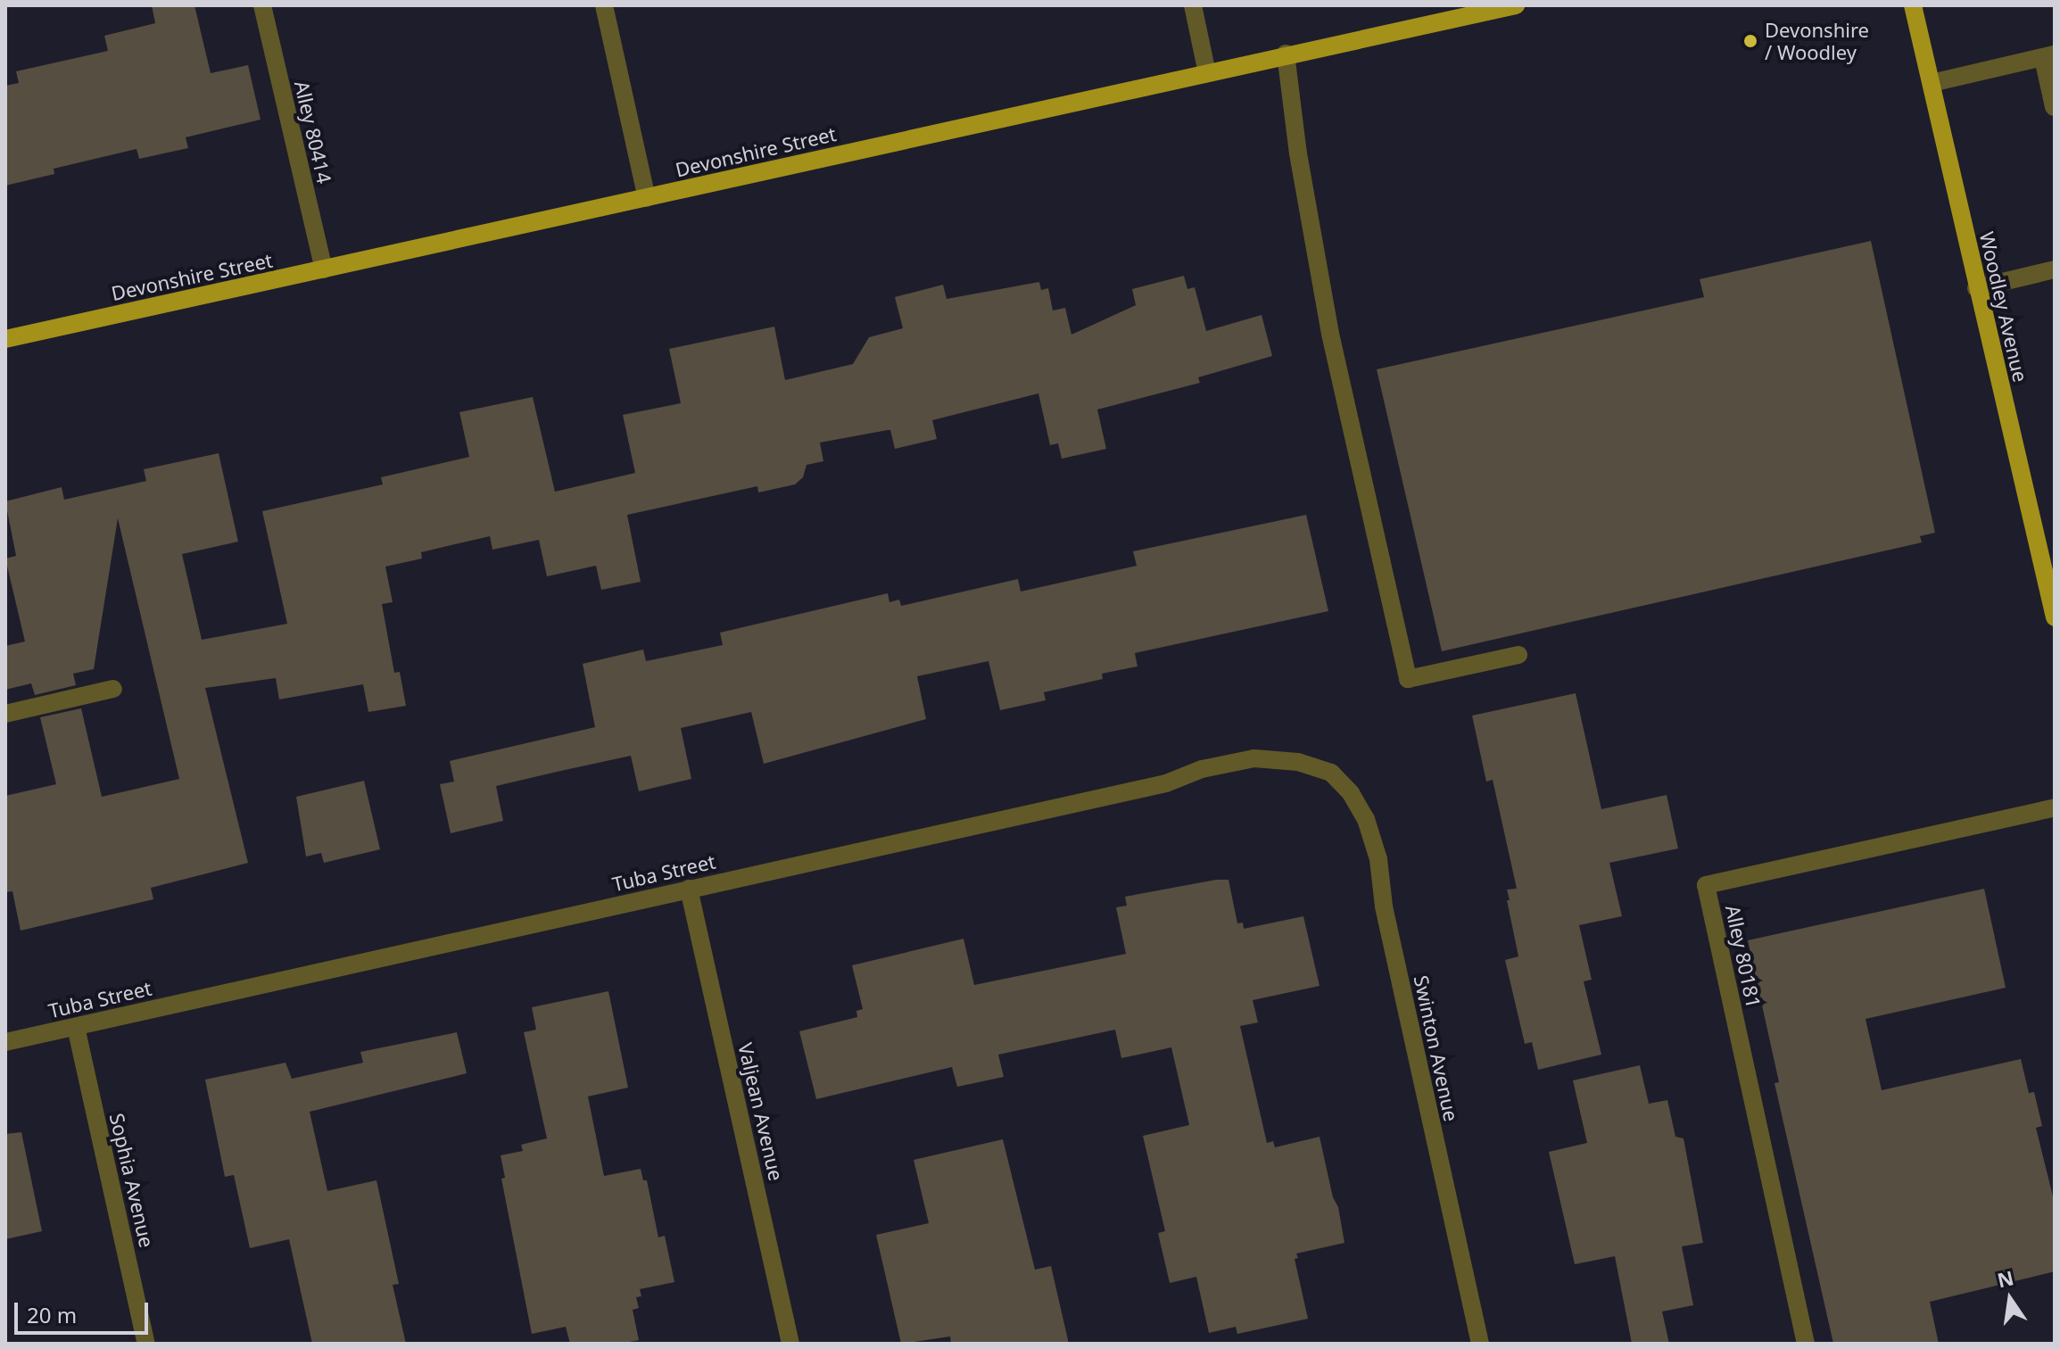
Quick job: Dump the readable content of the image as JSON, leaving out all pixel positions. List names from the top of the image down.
{
  "streets": {
    "main road": ["Devonshire Street", "Woodley Avenue"],
    "street": [
      "Alley 80414",
      "Tuba Street",
      "Alley 80181",
      "Swinton Avenue",
      "Valjean Avenue",
      "Sophia Avenue"
    ]
  },
  "crossings": [
    ["Alley 80414", "Devonshire Street"],
    ["Tuba Street", "Swinton Avenue"],
    ["Tuba Street", "Valjean Avenue"],
    ["Tuba Street", "Sophia Avenue"]
  ],
  "places": ["Devonshire / Woodley"],
  "scale_bar": "20 m",
  "north": "top"
}
